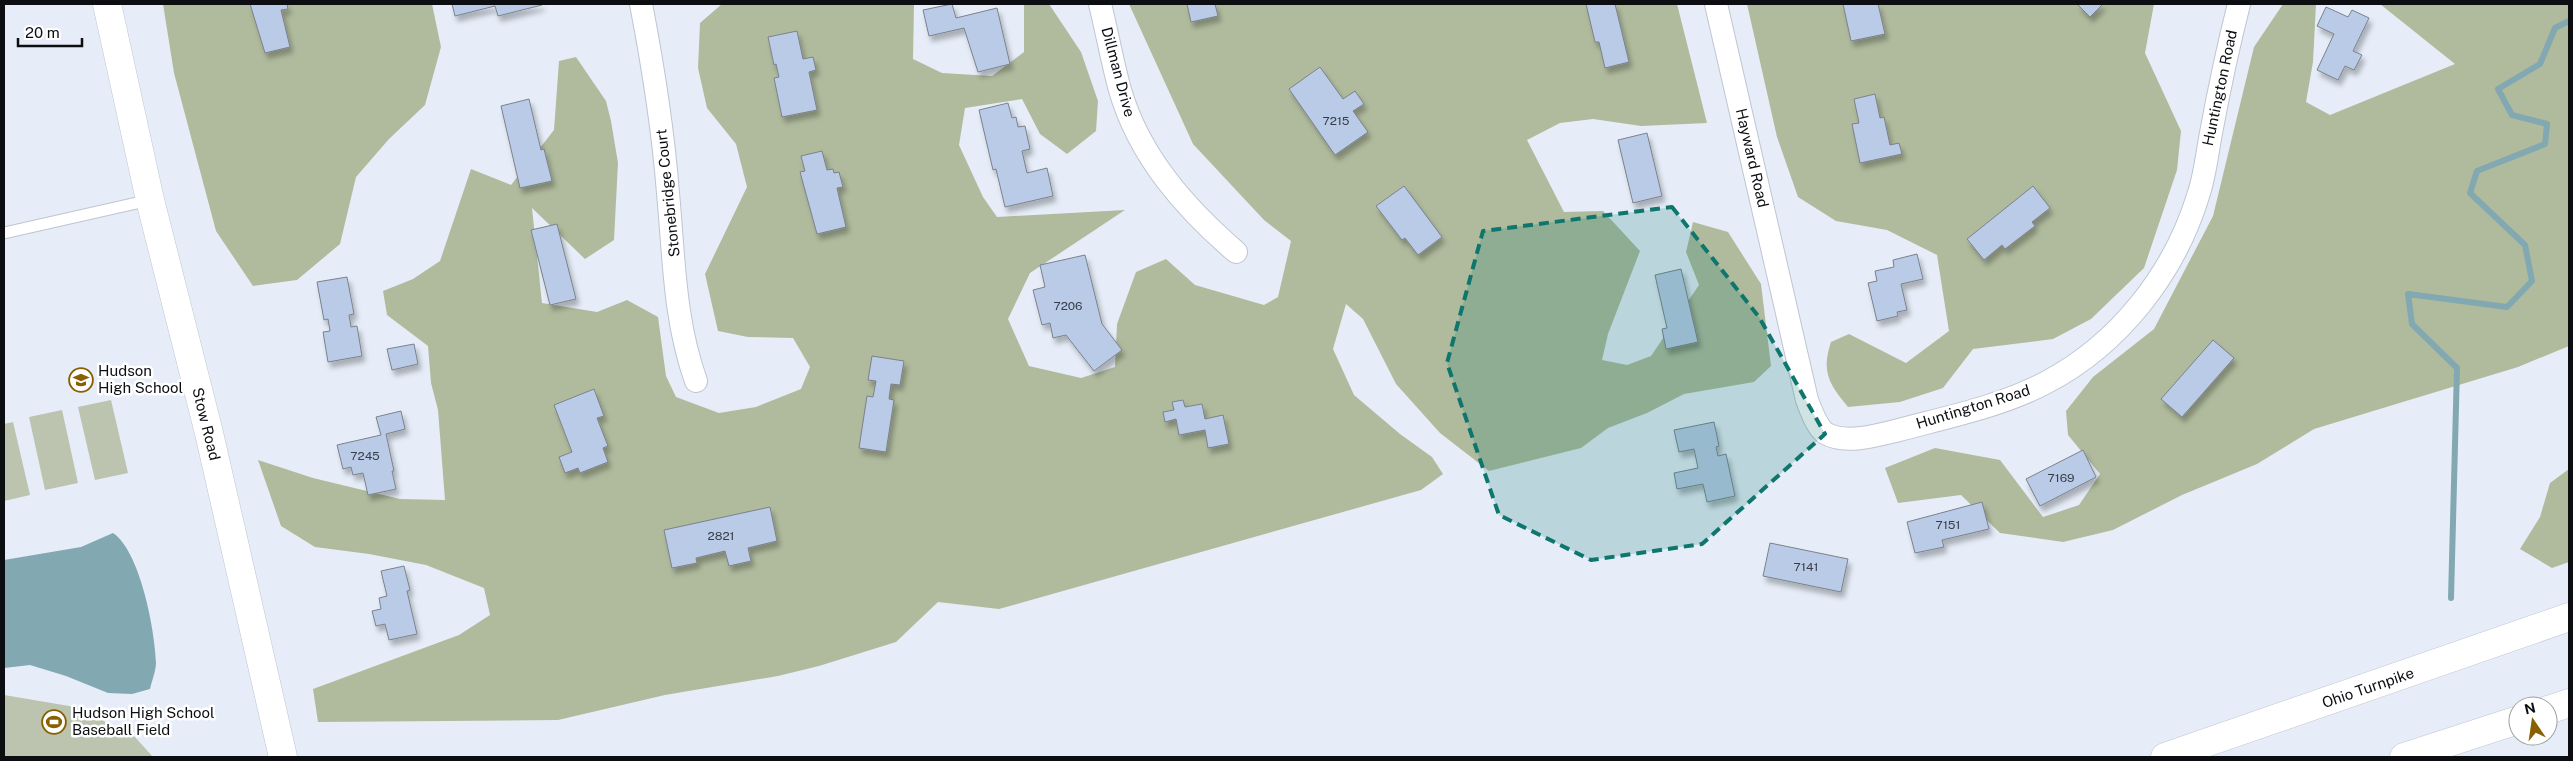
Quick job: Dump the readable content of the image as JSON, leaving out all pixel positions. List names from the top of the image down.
{
  "streets": {
    "main road": ["Stow Road", "Ohio Turnpike"],
    "street": [
      "Dillman Drive",
      "Huntington Road",
      "Hayward Road",
      "Stonebridge Court"
    ]
  },
  "crossings": [
    ["Huntington Road", "Hayward Road"]
  ],
  "places": {
    "school or university": ["Hudson High School"],
    "sports": ["Hudson High School Baseball Field"]
  },
  "house_numbers": [
    "7215",
    "7206",
    "7245",
    "7169",
    "7151",
    "2821",
    "7141"
  ],
  "scale_bar": "20 m",
  "north": "top"
}
